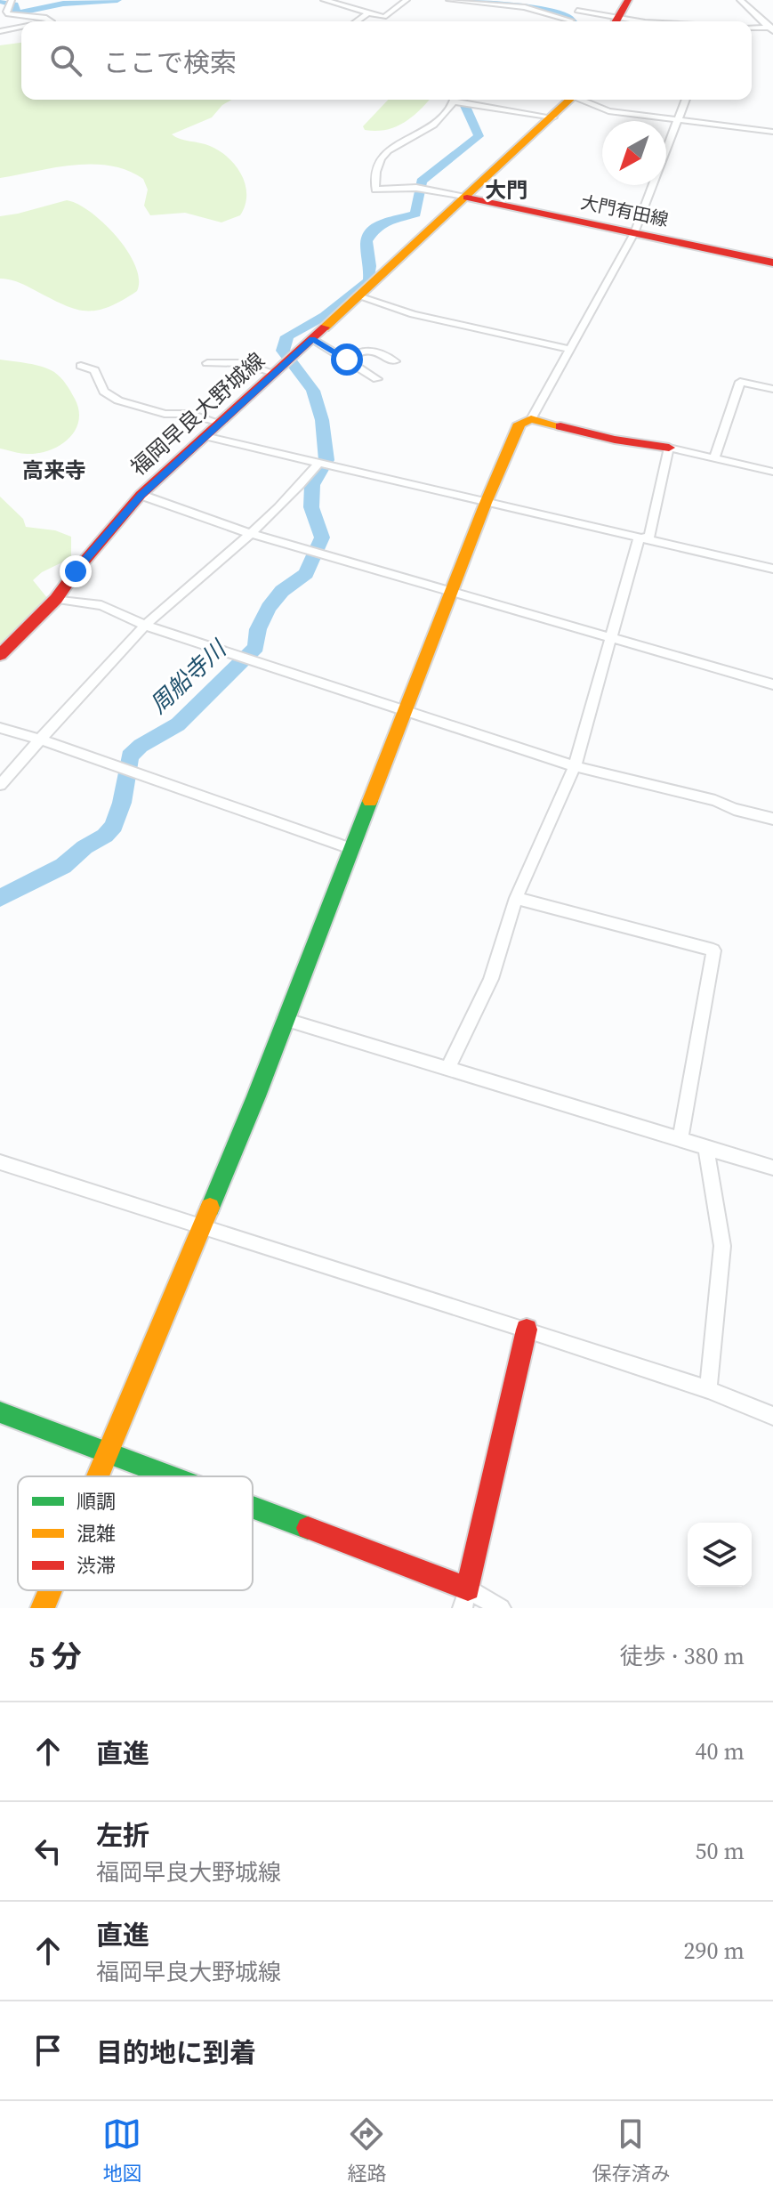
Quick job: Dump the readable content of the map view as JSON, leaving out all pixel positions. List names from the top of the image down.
{
  "streets": {
    "main road": ["大門有田線", "福岡早良大野城線"]
  },
  "crossings": [
    ["大門有田線", "福岡早良大野城線"]
  ],
  "districts": ["大門", "高来寺"],
  "water": ["周船寺川"],
  "legend": ["順調", "混雑", "渋滞"],
  "north": "bottom left",
  "page": {
    "search": "ここで検索",
    "heading": ["5 分", "徒歩 · 380 m"],
    "list": [
      ["直進", "40 m"],
      ["左折", "福岡早良大野城線", "50 m"],
      ["直進", "福岡早良大野城線", "290 m"],
      "目的地に到着"
    ],
    "nav": ["地図", "経路", "保存済み"]
  }
}
